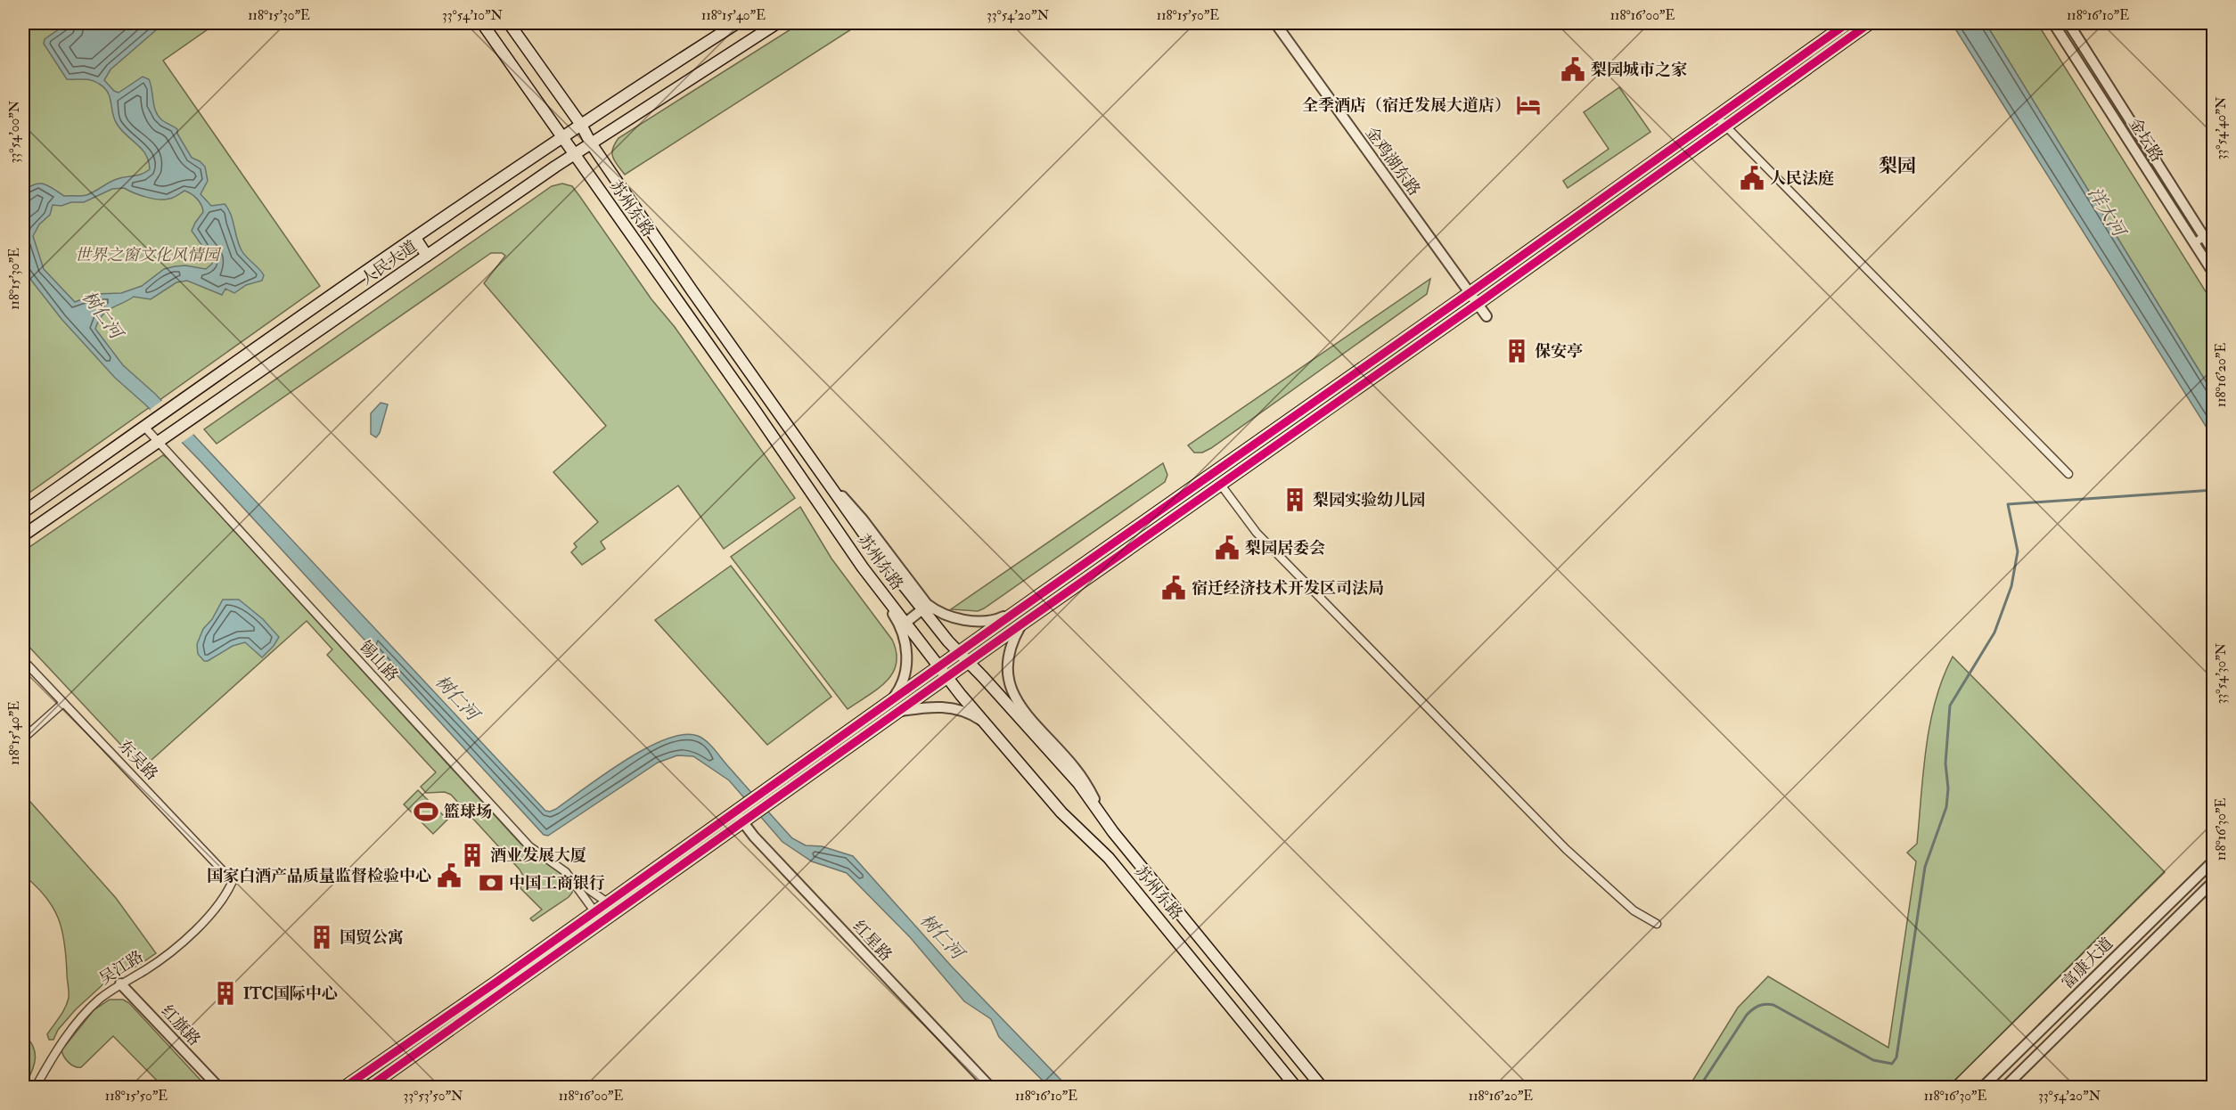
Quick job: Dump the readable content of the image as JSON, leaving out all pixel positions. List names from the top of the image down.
{
  "streets": {
    "main road": ["苏州东路", "人民大道"],
    "street": [
      "金坛路",
      "金鸡湖东路",
      "锡山路",
      "东吴路",
      "红星路",
      "富康大道",
      "吴江路",
      "红旗路"
    ]
  },
  "crossings": [
    ["苏州东路", "人民大道"],
    ["人民大道", "锡山路"],
    ["东吴路", "吴江路"],
    ["吴江路", "红旗路"]
  ],
  "districts": ["梨园"],
  "water": ["洋大河", "树仁河"],
  "parks": ["世界之窗文化风情园"],
  "places": {
    "public building": [
      "梨园城市之家",
      "人民法庭",
      "梨园居委会",
      "宿迁经济技术开发区司法局",
      "国家白酒产品质量监督检验中心"
    ],
    "hotel": ["全季酒店（宿迁发展大道店）"],
    "building": [
      "保安亭",
      "梨园实验幼儿园",
      "酒业发展大厦",
      "国贸公寓",
      "ITC国际中心"
    ],
    "sports": ["篮球场"],
    "bank": ["中国工商银行"]
  },
  "coordinates": [
    "118°15'30\"E",
    "33°54'10\"N",
    "118°15'40\"E",
    "33°54'20\"N",
    "118°15'50\"E",
    "118°16'00\"E",
    "118°16'10\"E",
    "33°54'40\"N",
    "33°54'00\"N",
    "118°16'20\"E",
    "33°54'30\"N",
    "118°16'30\"E",
    "33°53'50\"N"
  ]
}
